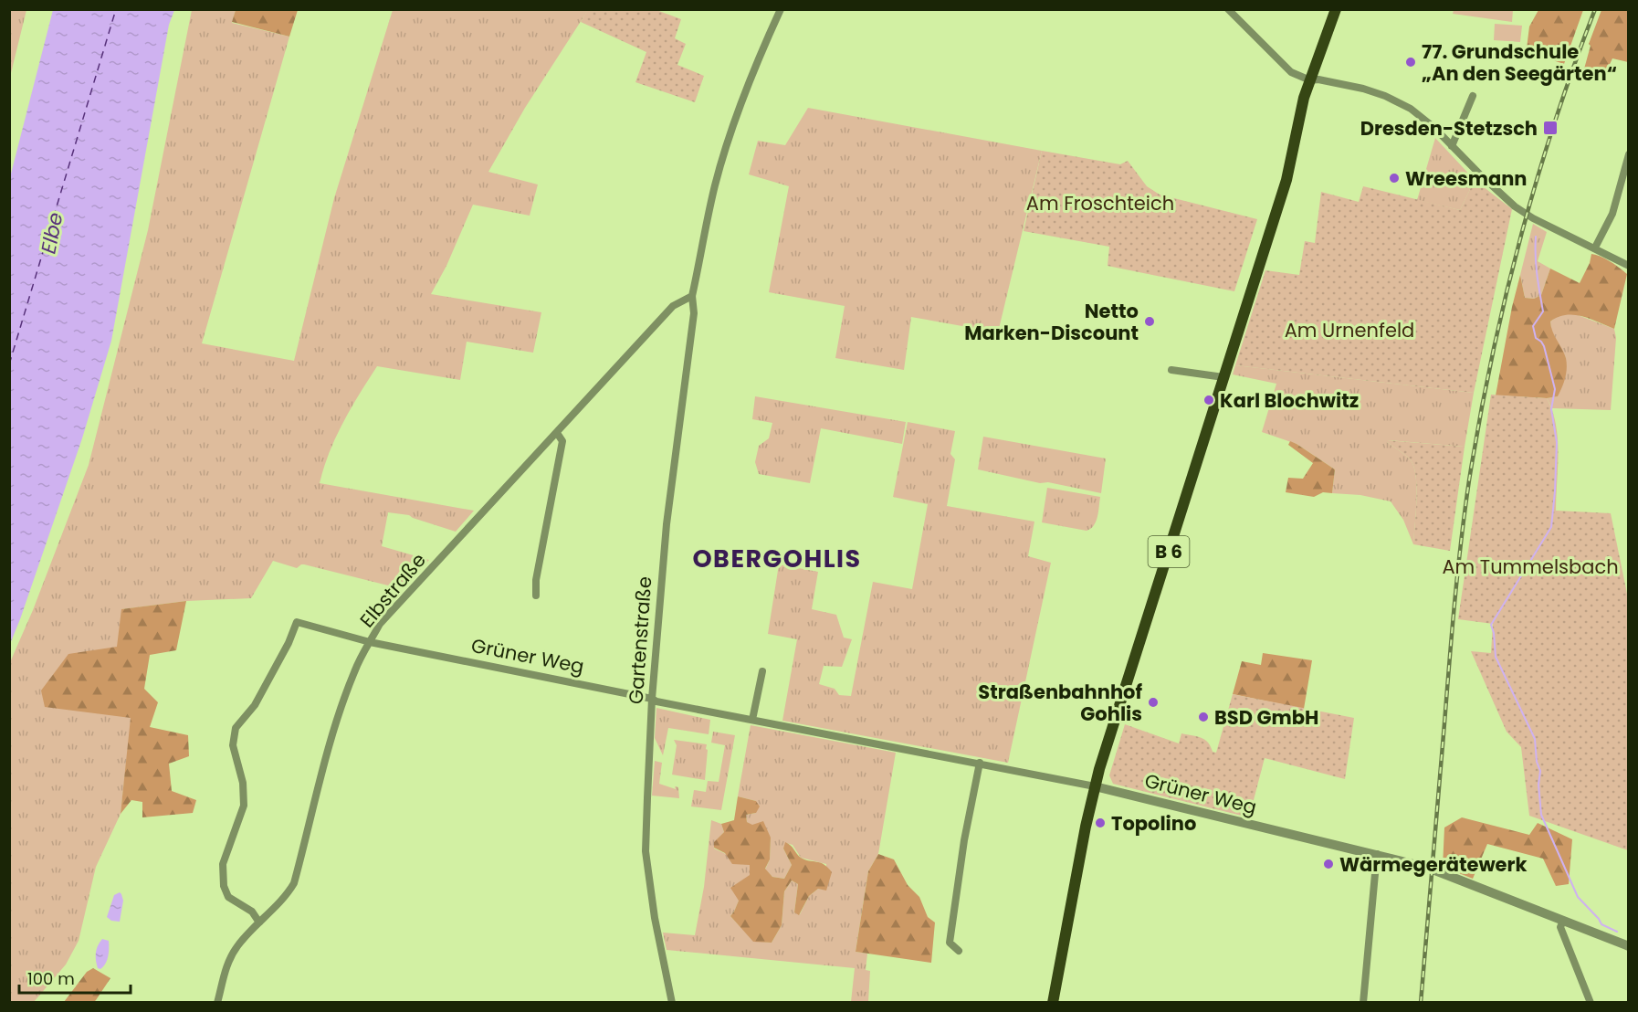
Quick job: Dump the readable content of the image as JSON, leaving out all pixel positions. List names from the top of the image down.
{
  "streets": {
    "main road": ["B 6"],
    "street": ["Elbstraße", "Gartenstraße", "Grüner Weg"]
  },
  "crossings": [
    ["B 6", "Grüner Weg"],
    ["Elbstraße", "Gartenstraße"],
    ["Elbstraße", "Grüner Weg"],
    ["Gartenstraße", "Grüner Weg"]
  ],
  "districts": ["OBERGOHLIS"],
  "water": ["Elbe"],
  "parks": ["Am Froschteich", "Am Urnenfeld", "Am Tummelsbach"],
  "places": {
    "other": [
      "77. Grundschule „An den Seegärten“",
      "Wreesmann",
      "Netto Marken-Discount",
      "Karl Blochwitz",
      "Straßenbahnhof Gohlis",
      "BSD GmbH",
      "Topolino",
      "Wärmegerätewerk"
    ],
    "transit": ["Dresden-Stetzsch"]
  },
  "scale_bar": "100 m"
}
